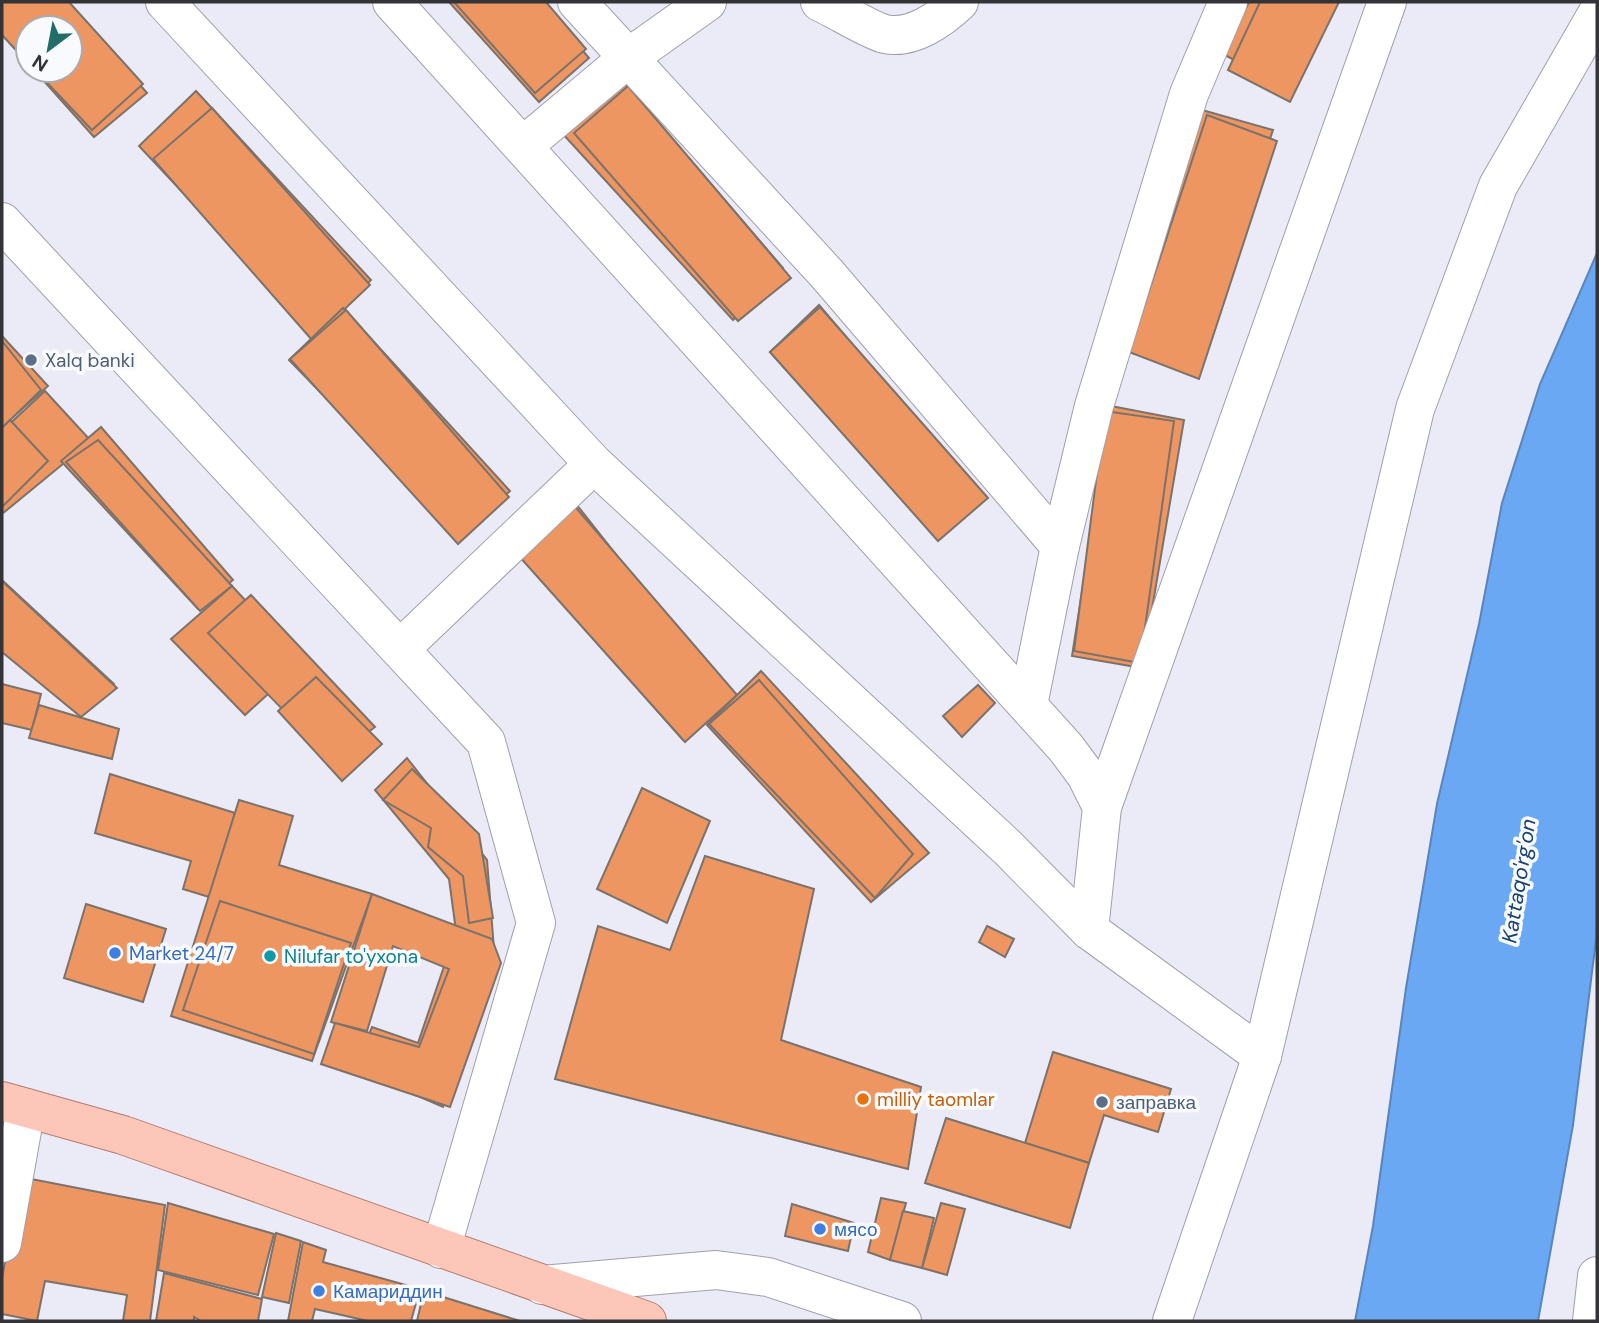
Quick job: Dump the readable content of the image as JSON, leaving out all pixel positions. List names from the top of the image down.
{
  "water": ["Kattaqo'rg'on"],
  "places": [
    "Xalq banki",
    "Market 24/7",
    "Nilufar to'yxona",
    "milliy taomlar",
    "заправка",
    "мясо",
    "Камариддин"
  ],
  "north": "bottom left"
}
